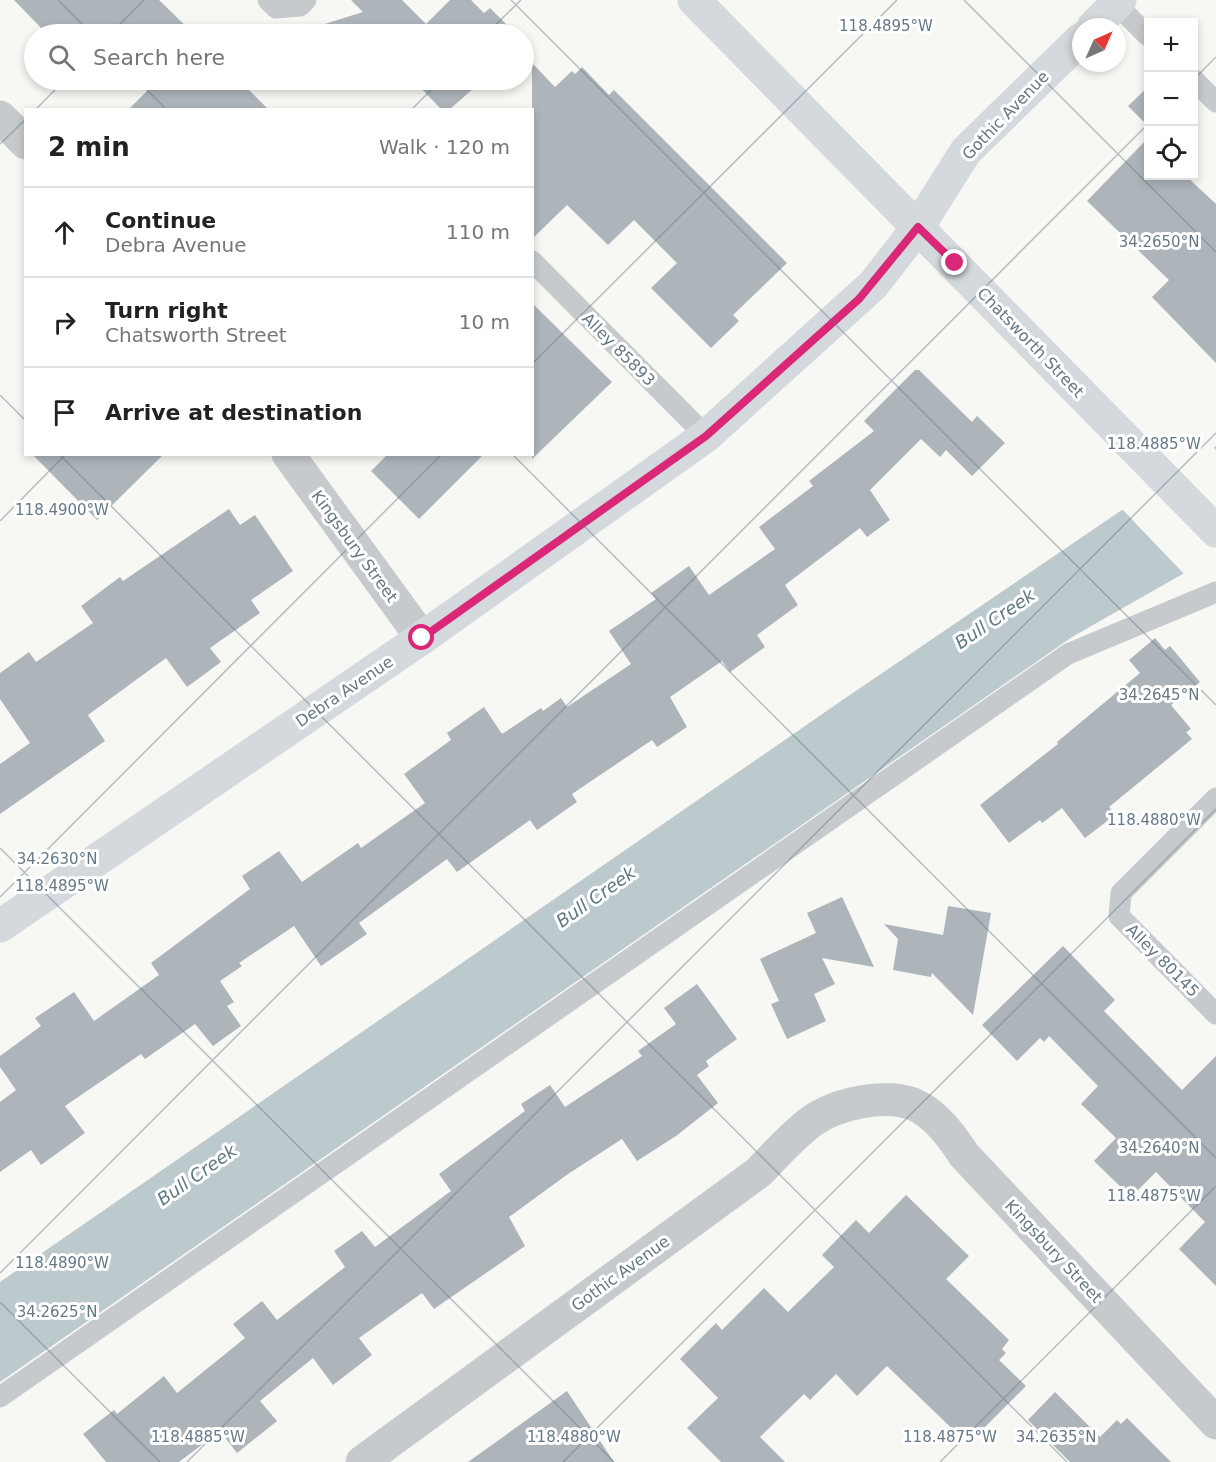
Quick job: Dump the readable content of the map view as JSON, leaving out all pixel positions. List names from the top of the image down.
{
  "streets": {
    "street": [
      "Gothic Avenue",
      "Chatsworth Street",
      "Kingsbury Street",
      "Debra Avenue"
    ],
    "lane": ["Alley 85893", "Alley 80145"]
  },
  "crossings": [
    ["Gothic Avenue", "Chatsworth Street"],
    ["Gothic Avenue", "Kingsbury Street"],
    ["Gothic Avenue", "Debra Avenue"],
    ["Chatsworth Street", "Debra Avenue"],
    ["Alley 85893", "Debra Avenue"],
    ["Kingsbury Street", "Debra Avenue"]
  ],
  "water": ["Bull Creek"],
  "north": "top right",
  "page": {
    "map_buttons": ["+", "−"],
    "search": "Search here",
    "heading": ["2 min", "Walk · 120 m"],
    "list": [
      ["Continue", "Debra Avenue", "110 m"],
      ["Turn right", "Chatsworth Street", "10 m"],
      "Arrive at destination"
    ]
  },
  "coordinates": [
    "118.4895°W",
    "34.2650°N",
    "118.4885°W",
    "118.4900°W",
    "34.2645°N",
    "118.4880°W",
    "34.2630°N",
    "34.2640°N",
    "118.4875°W",
    "118.4890°W",
    "34.2625°N",
    "34.2635°N"
  ]
}
